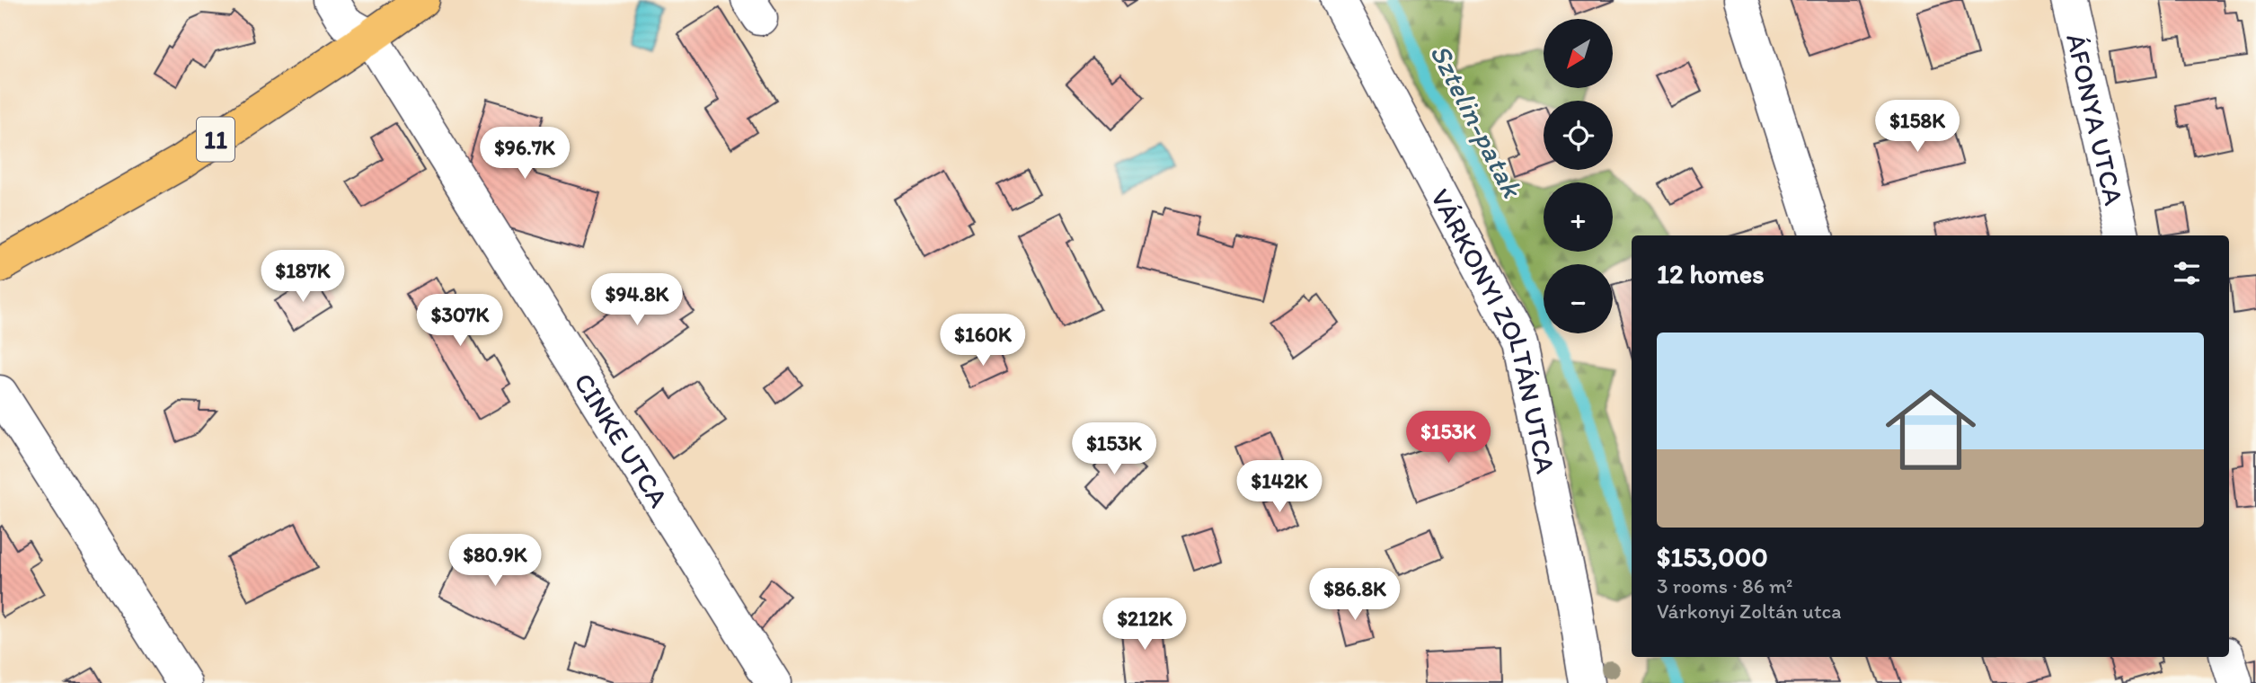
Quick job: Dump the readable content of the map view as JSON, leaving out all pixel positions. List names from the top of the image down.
{
  "streets": {
    "main road": ["11"],
    "street": ["ÁFONYA UTCA", "VÁRKONYI ZOLTÁN UTCA", "CINKE UTCA"]
  },
  "crossings": [
    ["11", "CINKE UTCA"]
  ],
  "water": ["Sztelin-patak"],
  "north": "bottom left",
  "page": {
    "map_buttons": ["+", "−"],
    "price": [
      "$158K",
      "$96.7K",
      "$187K",
      "$94.8K",
      "$307K",
      "$160K",
      "$153K",
      "$153K",
      "$142K",
      "$80.9K",
      "$86.8K",
      "$212K"
    ],
    "heading": "12 homes",
    "list": [
      {
        "name": "$153,000",
        "note": "3 rooms · 86 m² · Várkonyi Zoltán utca"
      }
    ]
  }
}
